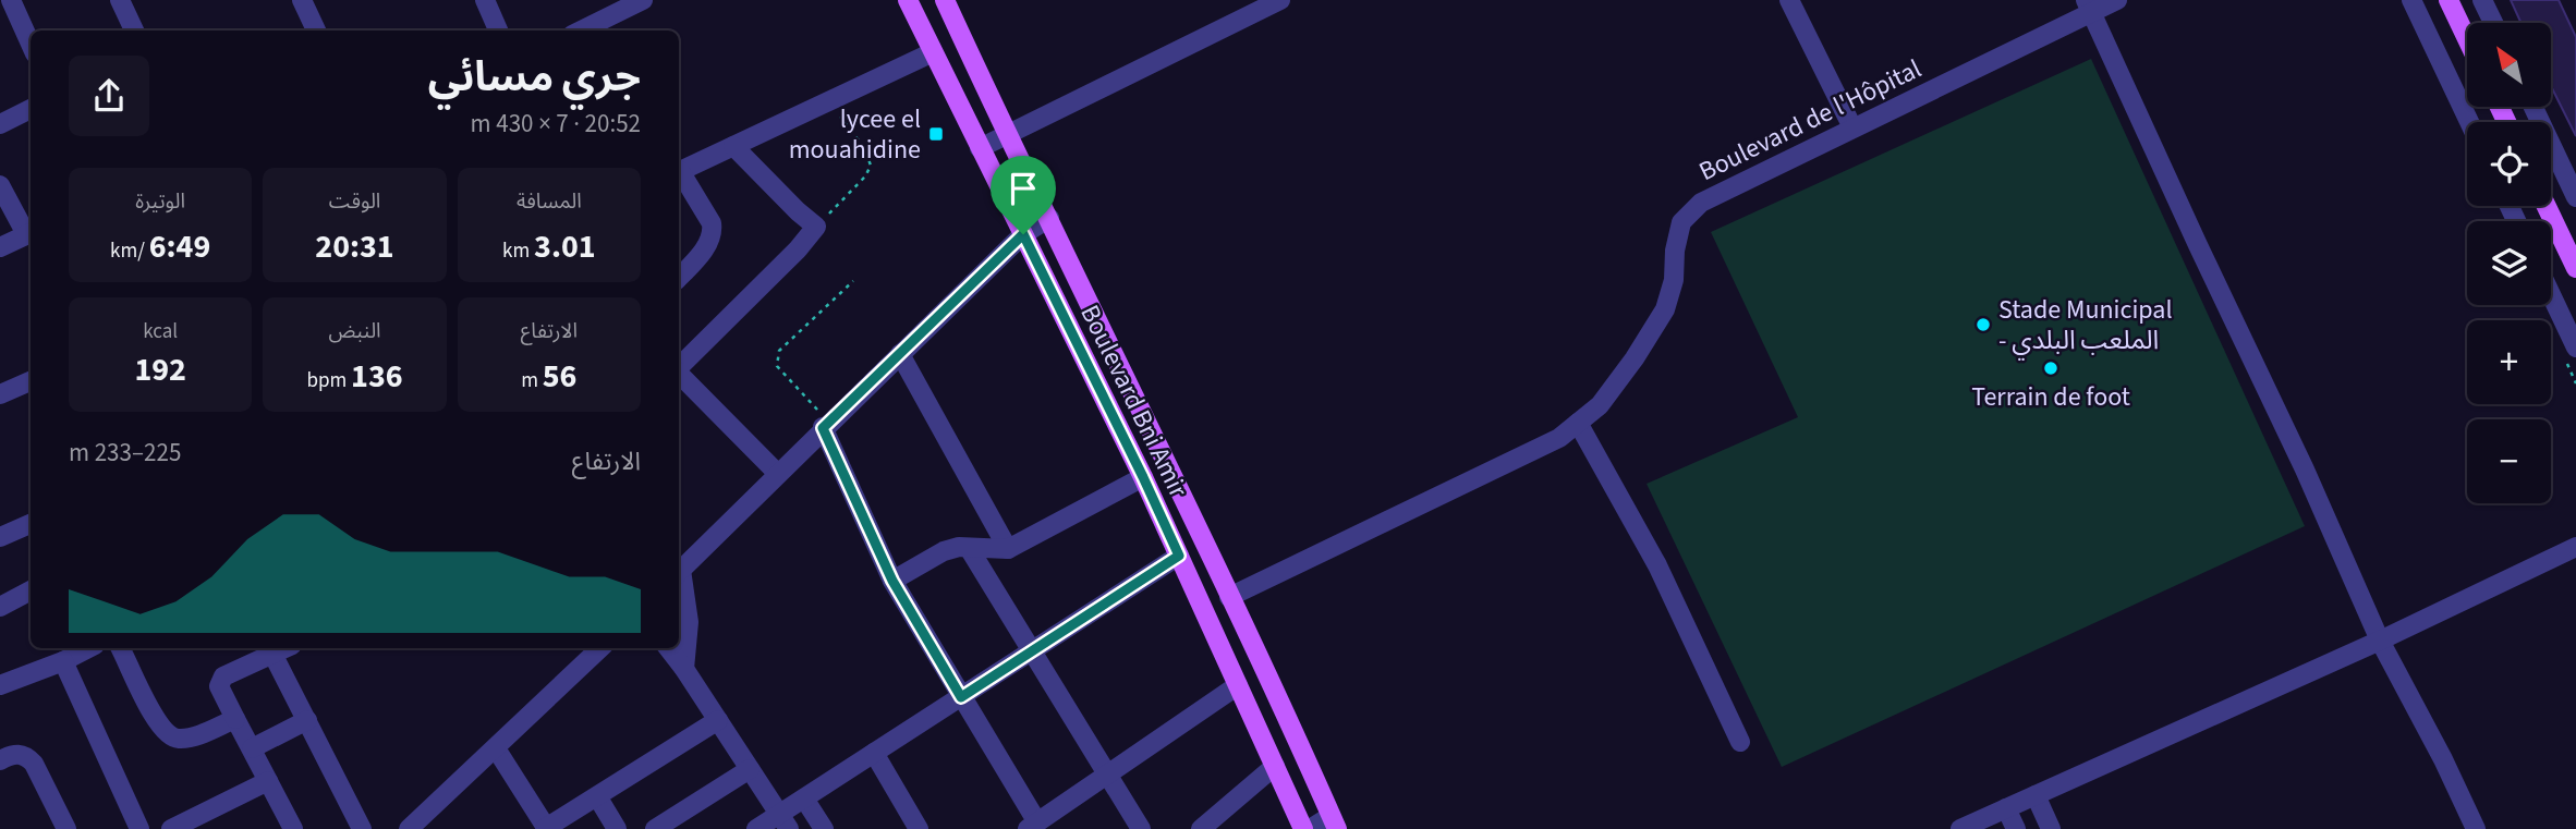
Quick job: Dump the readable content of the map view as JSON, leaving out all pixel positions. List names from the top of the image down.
{
  "streets": {
    "main road": ["Boulevard Bni Amir"],
    "street": ["Boulevard de l'Hôpital"]
  },
  "crossings": [
    ["Boulevard de l'Hôpital", "Boulevard Bni Amir"]
  ],
  "places": {
    "transit": ["lycee el mouahidine"],
    "other": ["Stade Municipal - الملعب البلدي", "Terrain de foot"]
  },
  "north": "top left",
  "page": {
    "map_buttons": ["+", "−"],
    "heading": ["جري مسائي", "20:52 · 7 × 430 m"],
    "stats": [
      ["المسافة", "3.01 km"],
      ["الوقت", "20:31"],
      ["الوتيرة", "6:49 /km"],
      ["الارتفاع", "56 m"],
      ["النبض", "136 bpm"],
      ["kcal", "192"]
    ],
    "chart": ["الارتفاع", "225–233 m"]
  }
}
